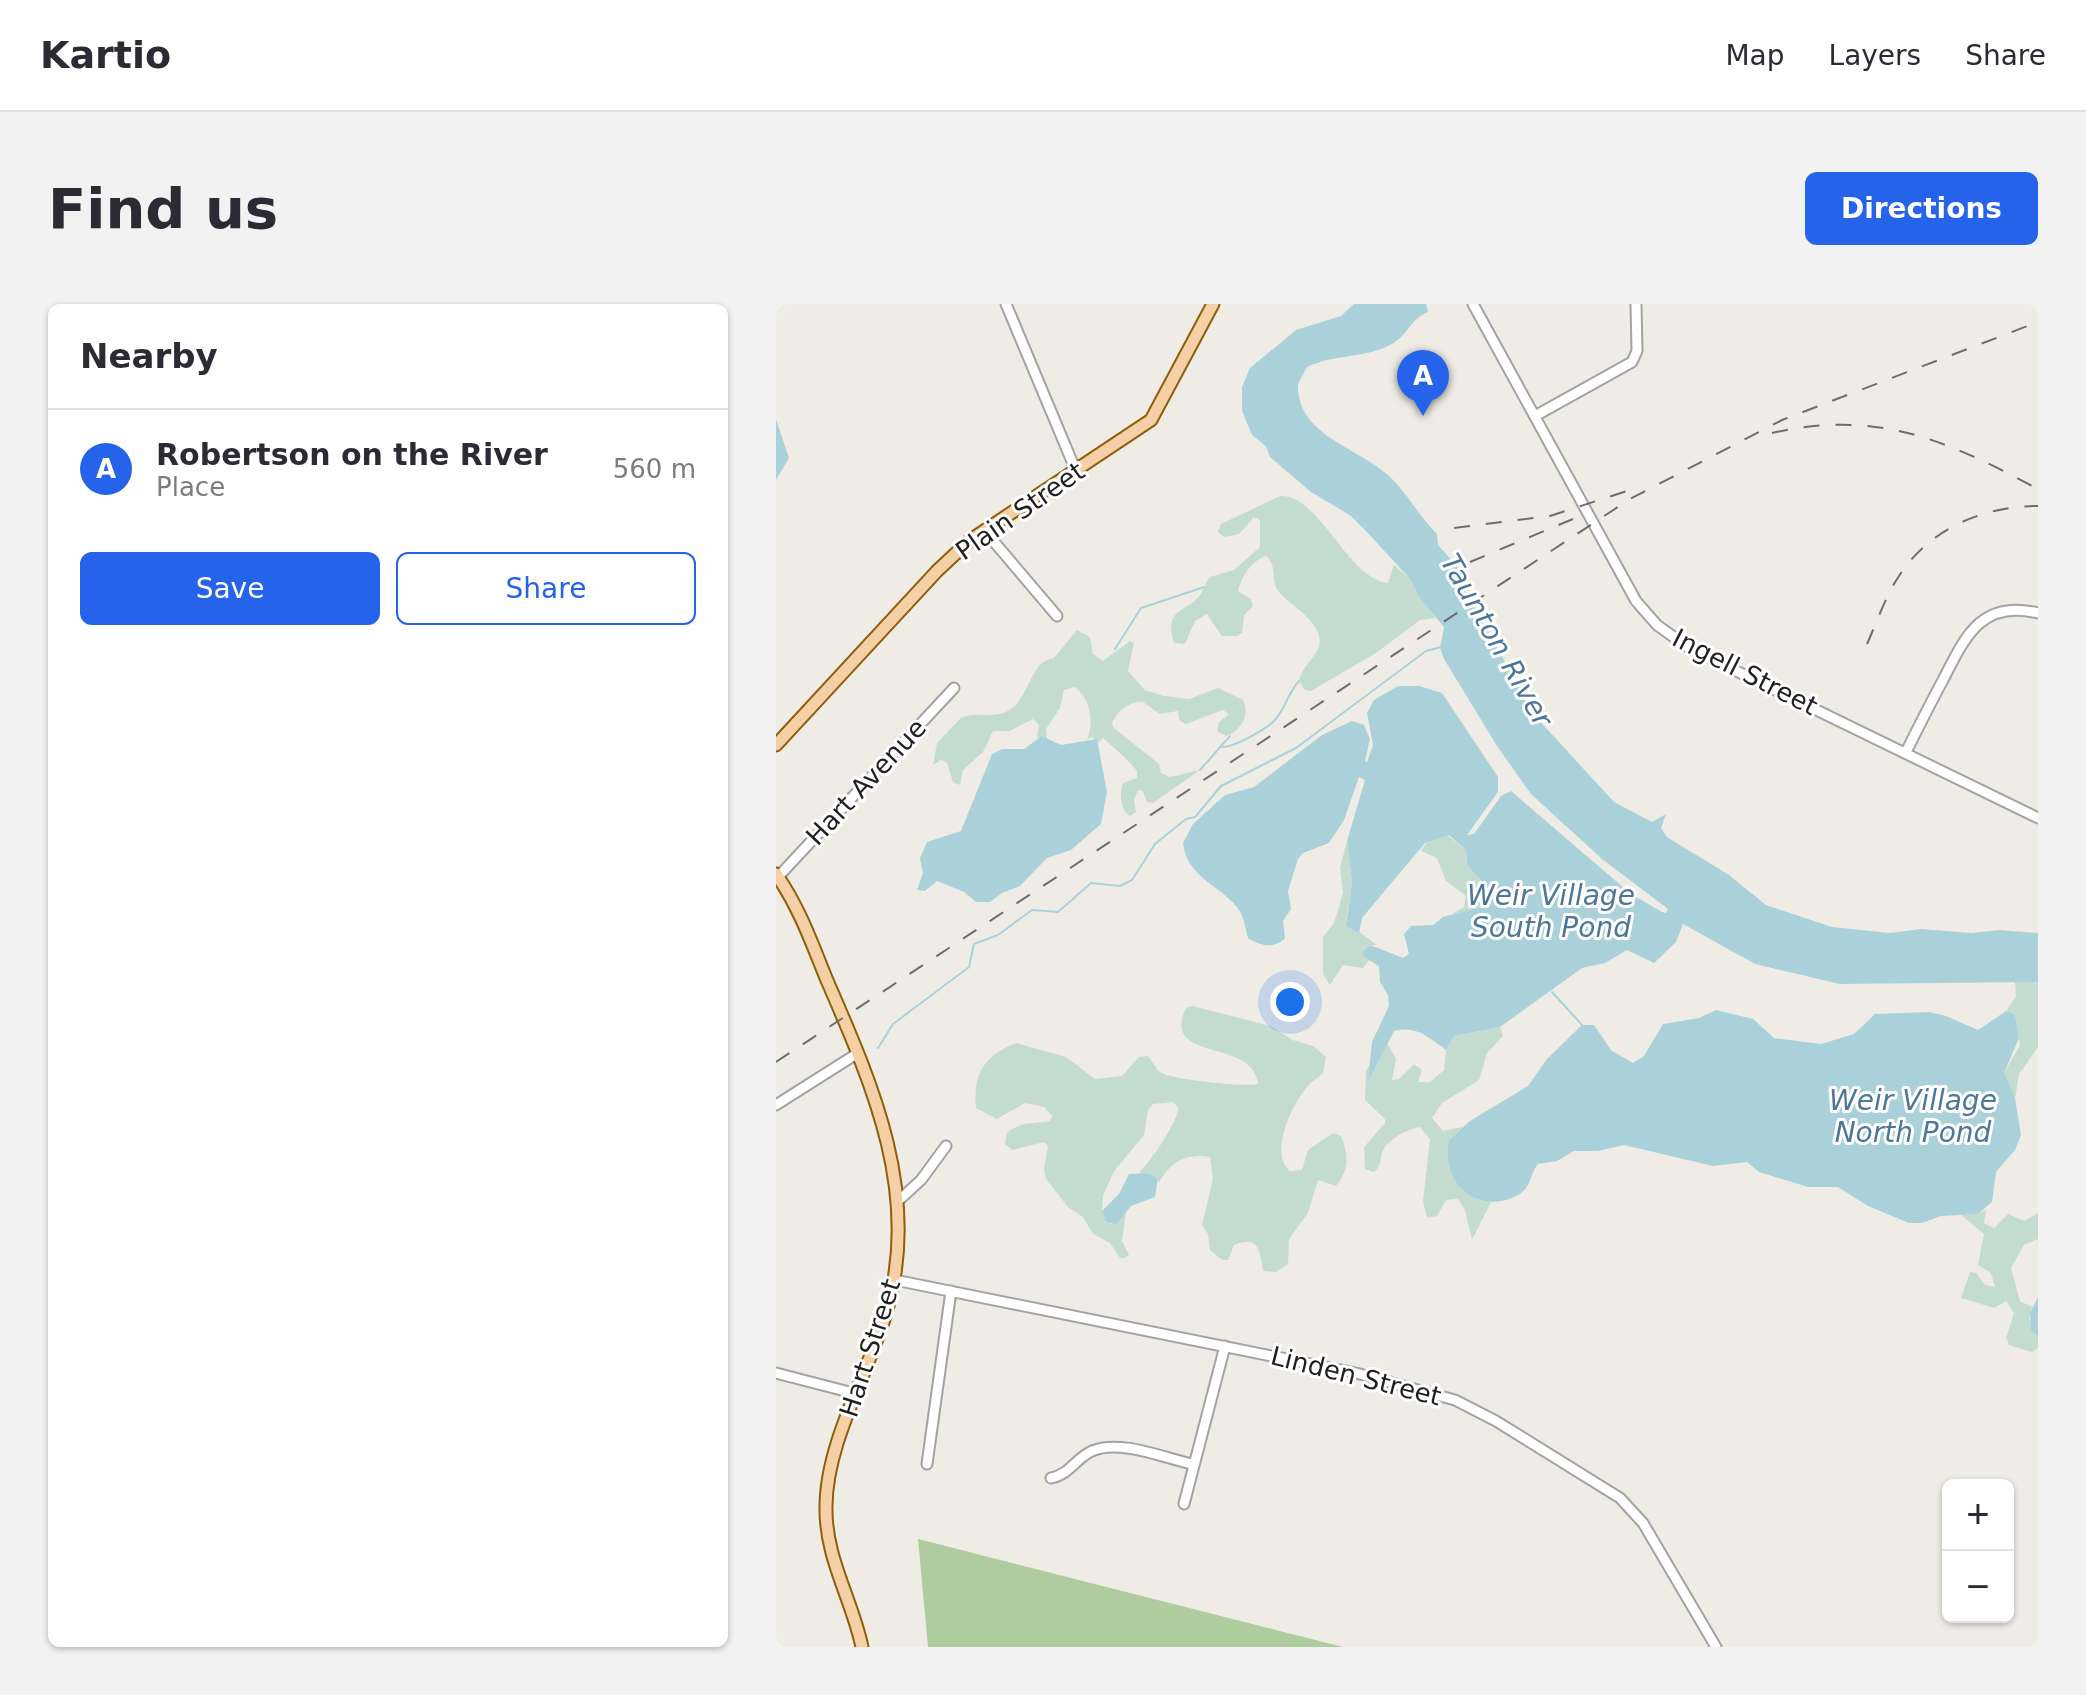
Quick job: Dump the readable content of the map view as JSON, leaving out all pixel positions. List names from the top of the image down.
{
  "streets": {
    "main road": ["Plain Street", "Hart Street"],
    "street": ["Ingell Street", "Hart Avenue", "Linden Street"]
  },
  "crossings": [
    ["Hart Avenue", "Hart Street"],
    ["Hart Street", "Linden Street"]
  ],
  "water": ["Taunton River", "Weir Village South Pond", "Weir Village North Pond"],
  "page": {
    "header": "Kartio",
    "nav": ["Map", "Layers", "Share"],
    "buttons": [
      "Directions",
      ["Save", "Share"]
    ],
    "title": "Find us",
    "heading": "Nearby",
    "pins": "A",
    "list": [
      {
        "mark": "A",
        "name": "Robertson on the River",
        "note": "Place",
        "value": "560 m"
      }
    ],
    "map_buttons": ["+", "−"]
  }
}
